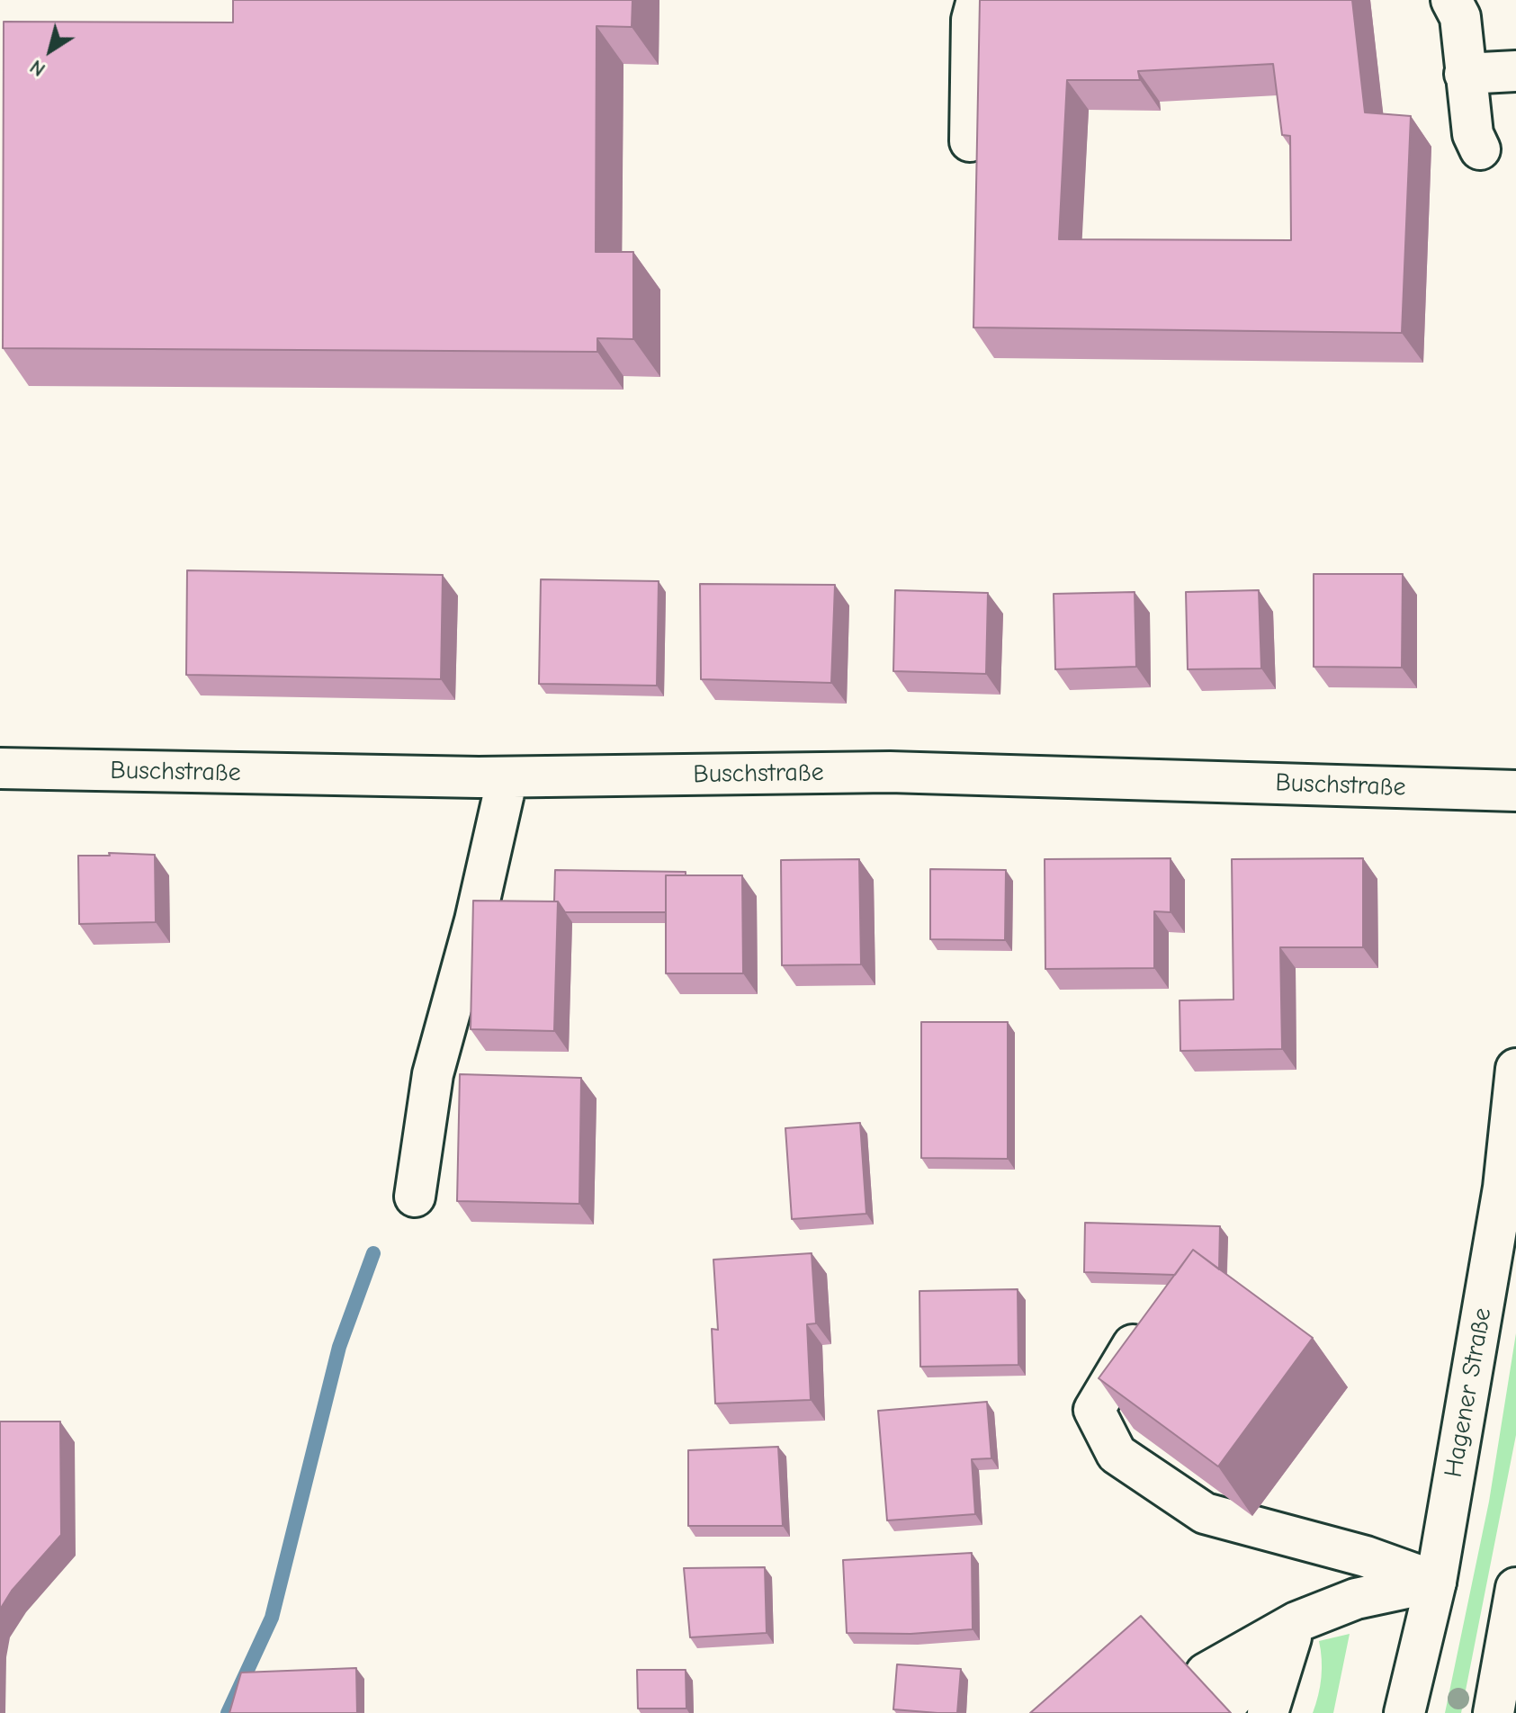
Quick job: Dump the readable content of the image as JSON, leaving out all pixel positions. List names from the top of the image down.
{
  "streets": {
    "street": ["Buschstraße", "Hagener Straße"]
  },
  "north": "bottom left"
}
